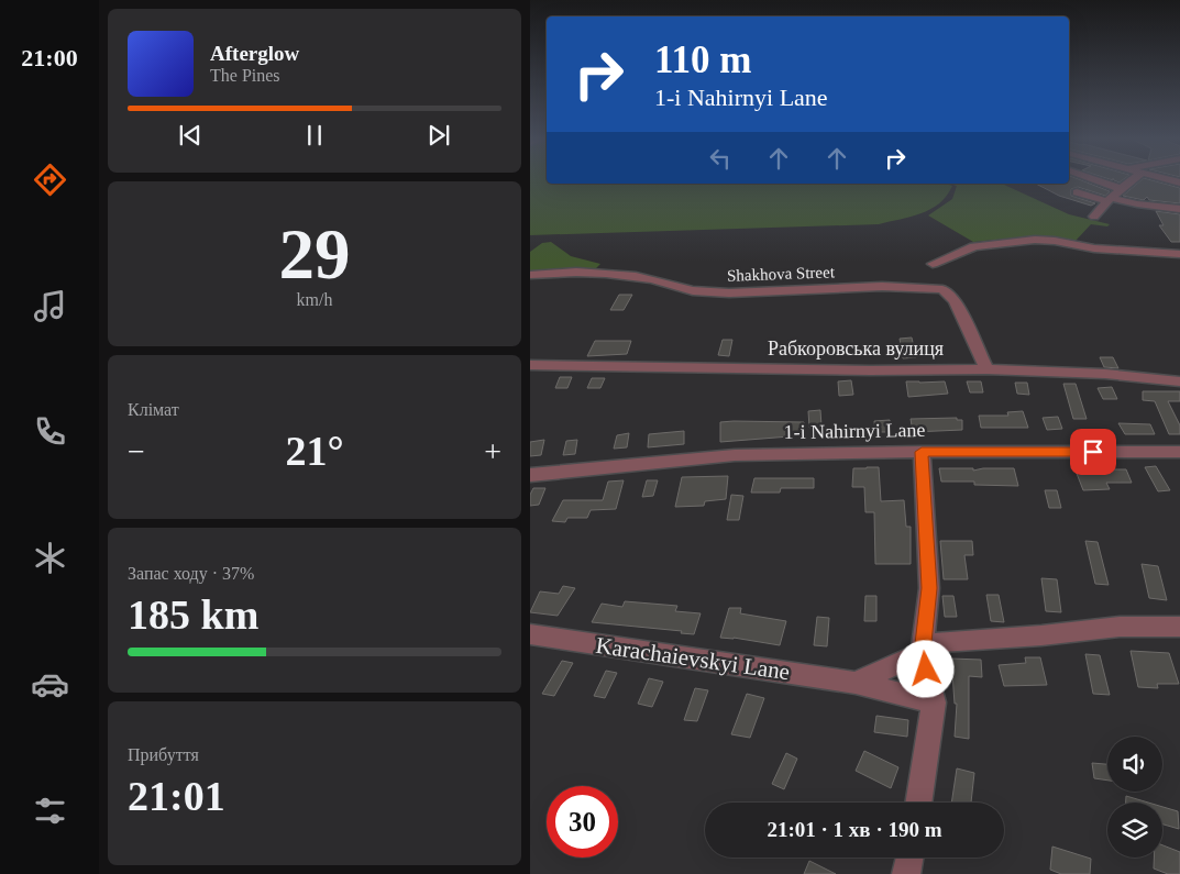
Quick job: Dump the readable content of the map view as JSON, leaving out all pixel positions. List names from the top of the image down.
{
  "streets": {
    "street": [
      "Shakhova Street",
      "Рабкоровська вулиця",
      "1-i Nahirnyi Lane",
      "Karachaievskyi Lane"
    ]
  },
  "crossings": [
    ["Shakhova Street", "Рабкоровська вулиця"]
  ],
  "page": {
    "tabs": "21:00",
    "turn": ["110 m", "1-i Nahirnyi Lane"],
    "song": ["Afterglow", "The Pines"],
    "tile": [
      ["29", "km/h"],
      "Клімат",
      ["Запас ходу · 37%", "185 km"],
      ["Прибуття", "21:01"]
    ],
    "heat": ["−", "21°", "+"],
    "limit": "30",
    "trip": "21:01 · 1 хв · 190 m"
  }
}
